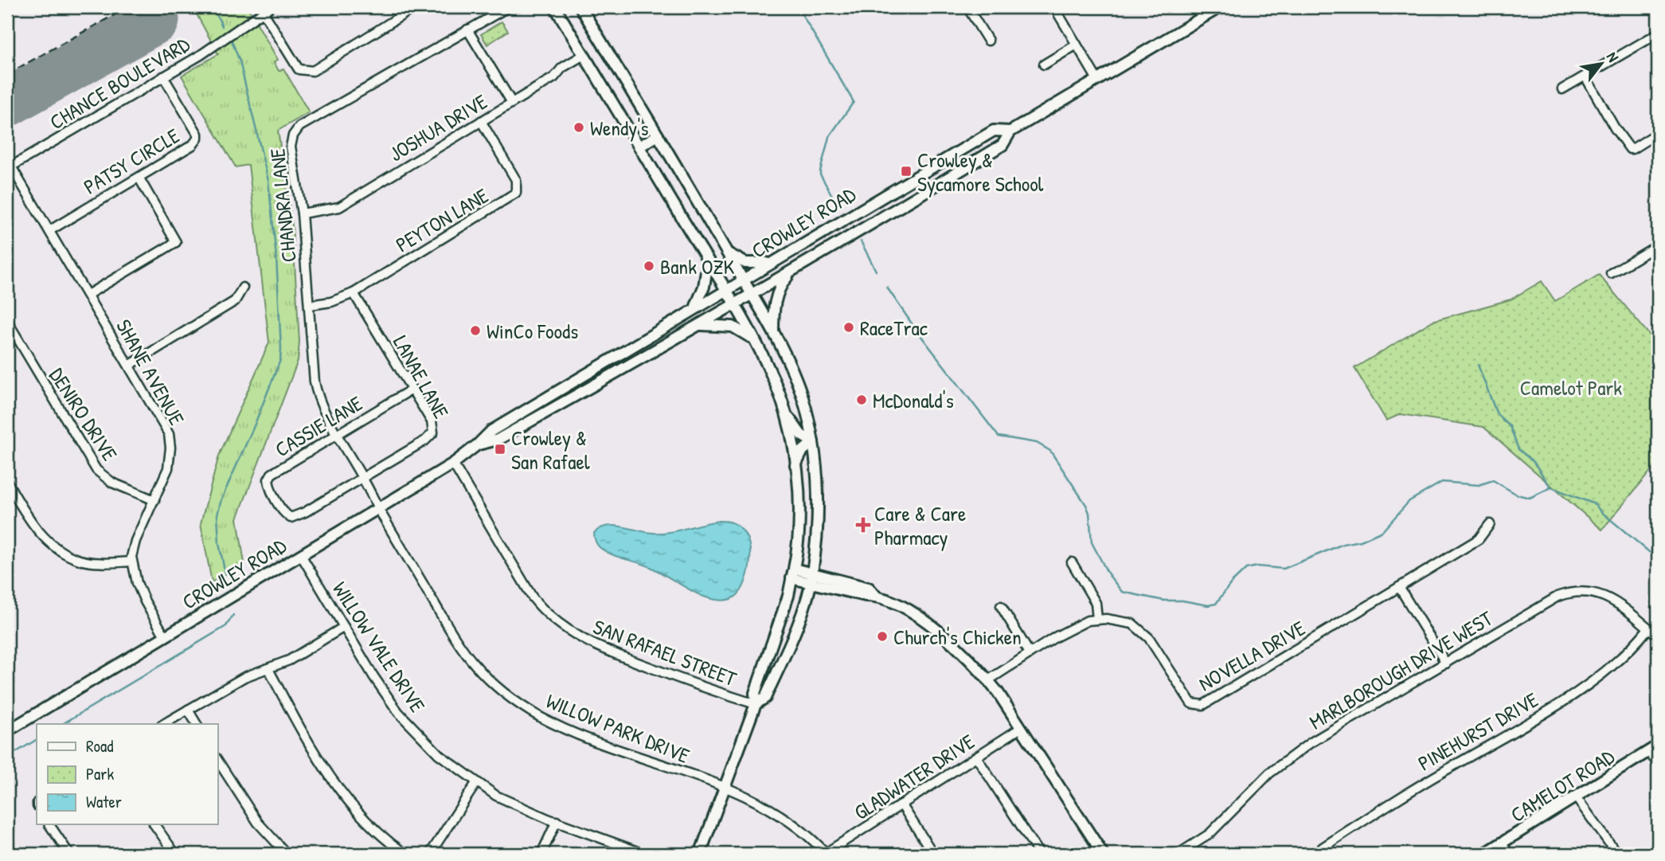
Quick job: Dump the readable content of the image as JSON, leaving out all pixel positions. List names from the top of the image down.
{
  "streets": {
    "main road": ["CROWLEY ROAD", "CAMELOT ROAD"],
    "street": [
      "CHANCE BOULEVARD",
      "JOSHUA DRIVE",
      "PATSY CIRCLE",
      "CHANDRA LANE",
      "PEYTON LANE",
      "SHANE AVENUE",
      "LANAE LANE",
      "DENIRO DRIVE",
      "CASSIE LANE",
      "WILLOW VALE DRIVE",
      "SAN RAFAEL STREET",
      "NOVELLA DRIVE",
      "MARLBOROUGH DRIVE WEST",
      "WILLOW PARK DRIVE",
      "PINEHURST DRIVE",
      "GLADWATER DRIVE"
    ]
  },
  "crossings": [
    ["CHANCE BOULEVARD", "PATSY CIRCLE"],
    ["CHANCE BOULEVARD", "SHANE AVENUE"],
    ["JOSHUA DRIVE", "CHANDRA LANE"],
    ["JOSHUA DRIVE", "PEYTON LANE"],
    ["PATSY CIRCLE", "SHANE AVENUE"],
    ["CHANDRA LANE", "PEYTON LANE"],
    ["CHANDRA LANE", "CROWLEY ROAD"],
    ["CHANDRA LANE", "LANAE LANE"],
    ["CHANDRA LANE", "CASSIE LANE"],
    ["CHANDRA LANE", "WILLOW PARK DRIVE"],
    ["PEYTON LANE", "LANAE LANE"],
    ["CROWLEY ROAD", "WILLOW VALE DRIVE"],
    ["CROWLEY ROAD", "SAN RAFAEL STREET"],
    ["CROWLEY ROAD", "WILLOW PARK DRIVE"],
    ["SHANE AVENUE", "DENIRO DRIVE"],
    ["LANAE LANE", "CASSIE LANE"],
    ["MARLBOROUGH DRIVE WEST", "PINEHURST DRIVE"],
    ["WILLOW PARK DRIVE", "GLADWATER DRIVE"]
  ],
  "parks": ["Camelot Park"],
  "places": {
    "other": [
      "Wendy's",
      "Bank OZK",
      "RaceTrac",
      "WinCo Foods",
      "McDonald's",
      "Church's Chicken"
    ],
    "transit": ["Crowley & Sycamore School", "Crowley & San Rafael"],
    "health": ["Care & Care Pharmacy"]
  },
  "legend": ["Road", "Park", "Water"],
  "north": "top right"
}
